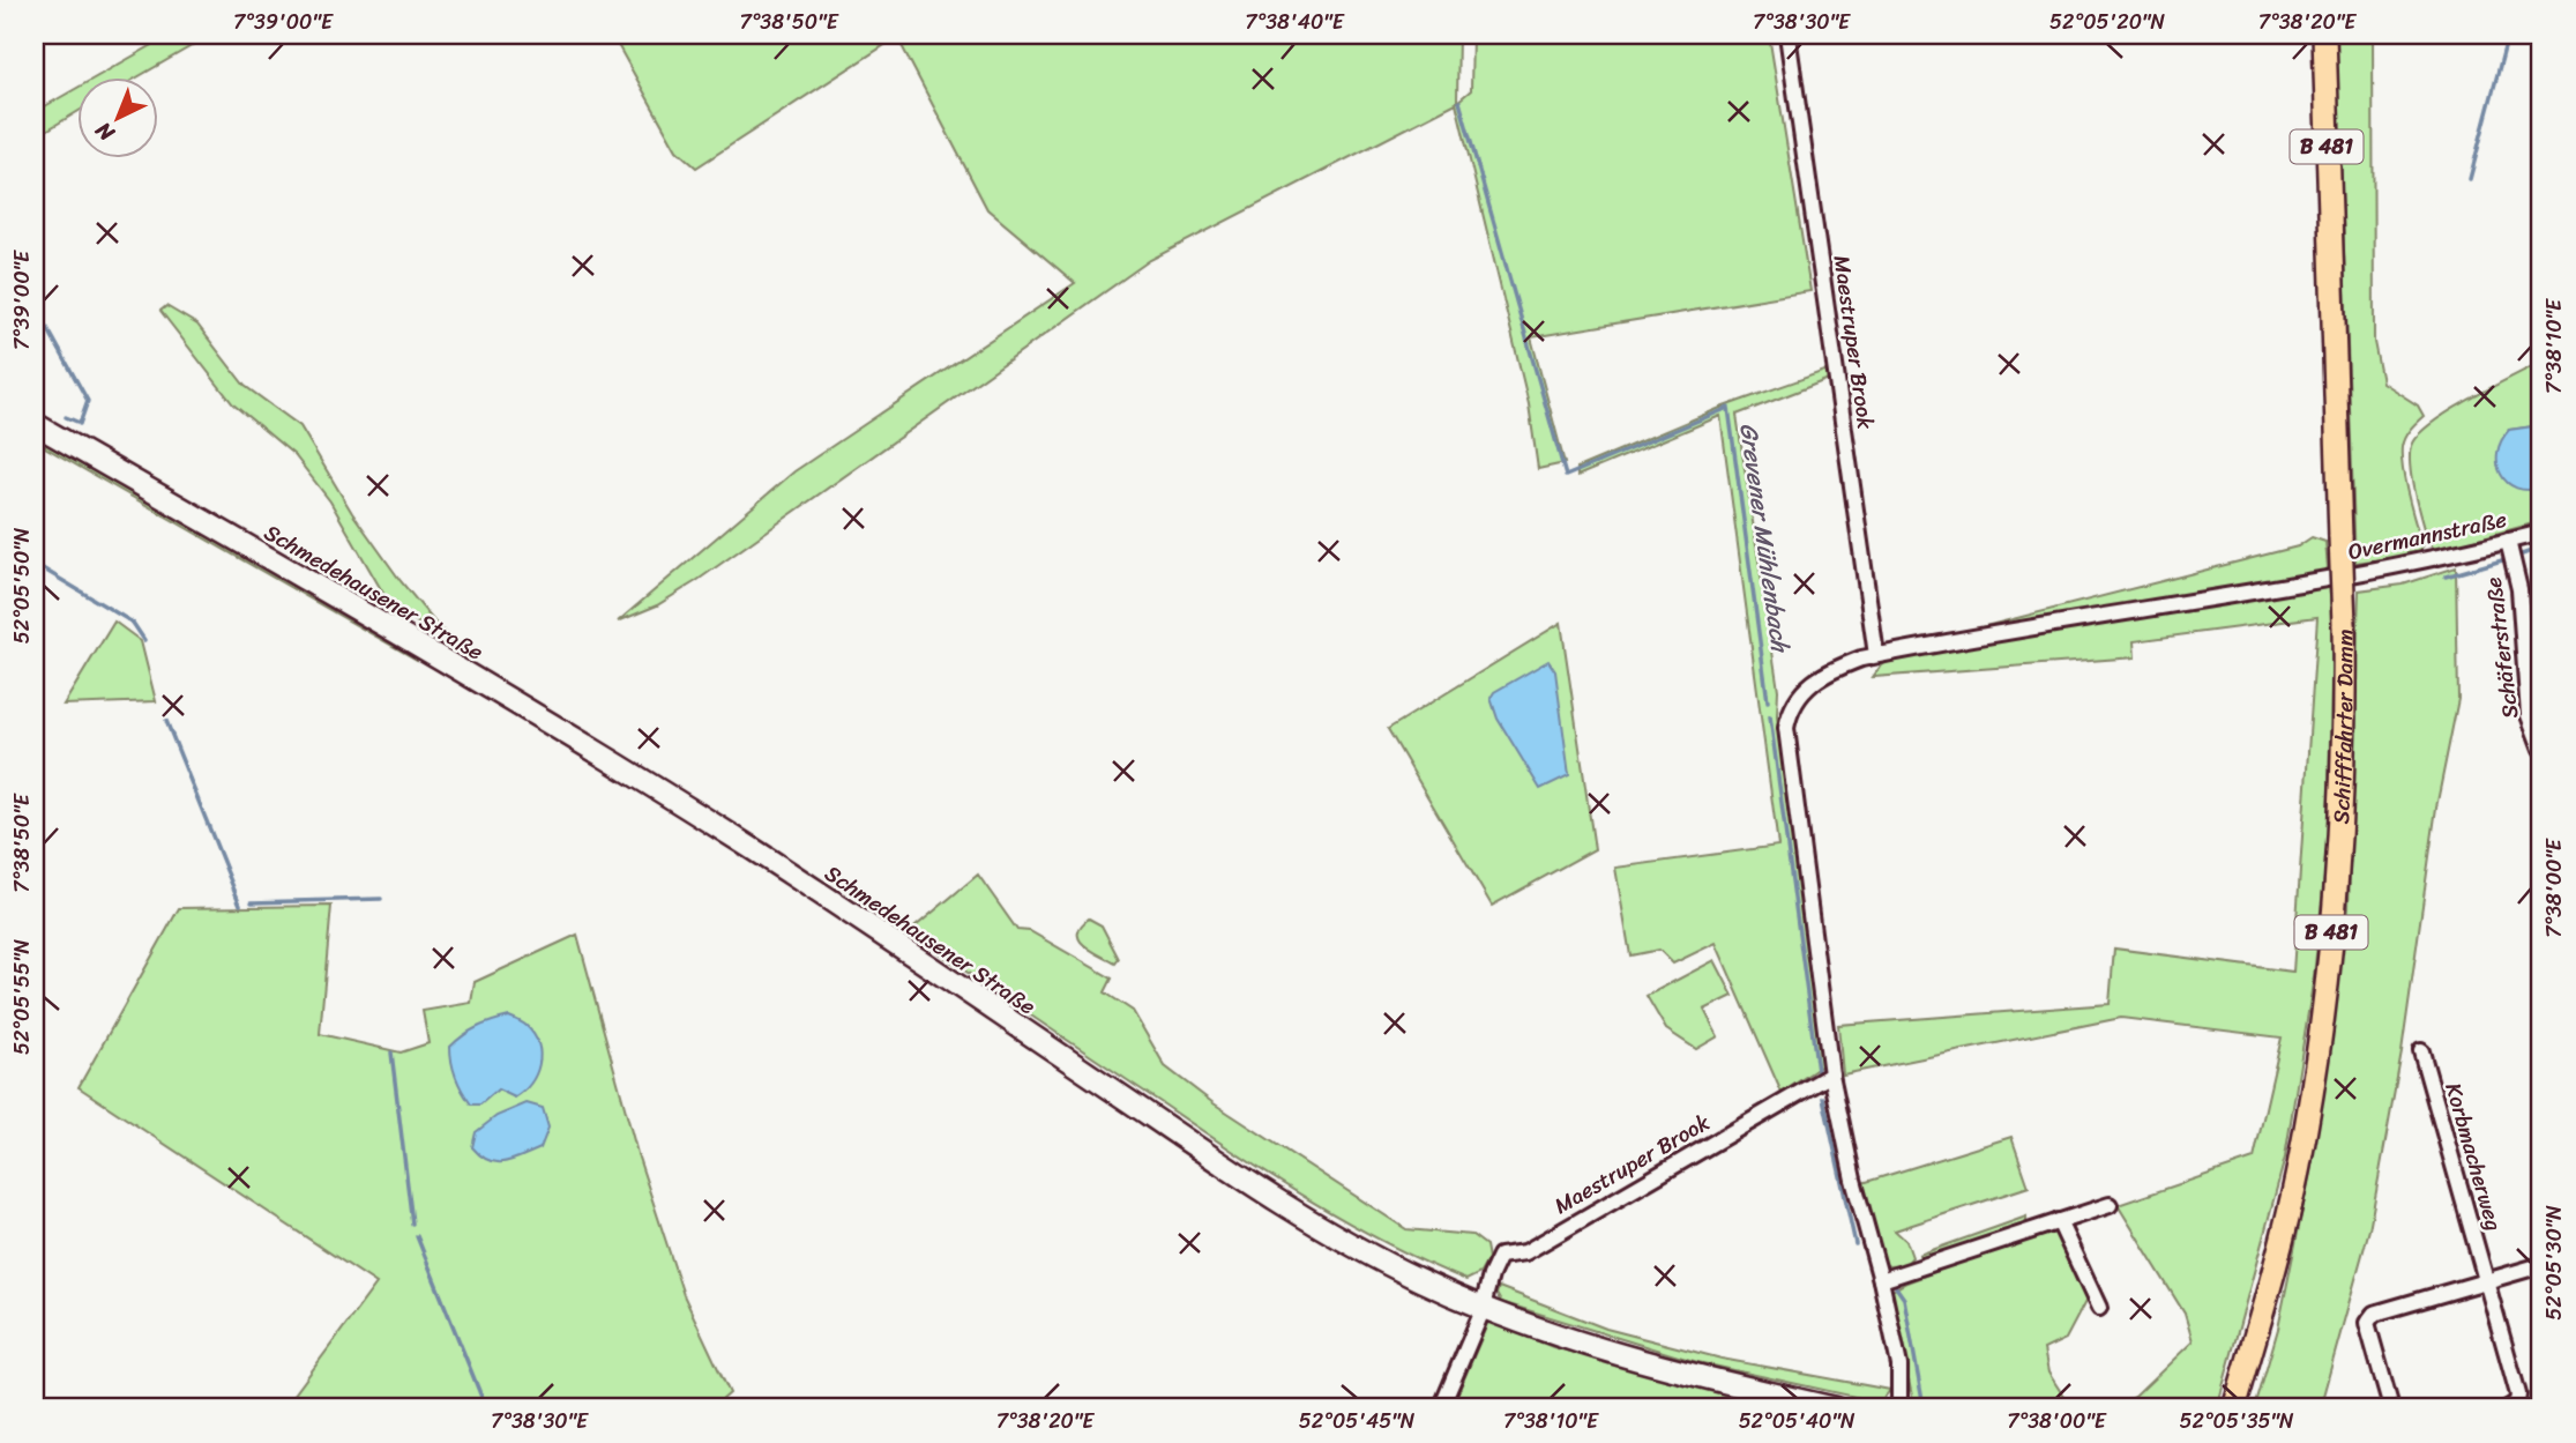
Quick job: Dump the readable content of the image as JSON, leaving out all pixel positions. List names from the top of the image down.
{
  "streets": {
    "main road": ["B 481", "Schmedehausener Straße", "Schifffahrter Damm"],
    "street": [
      "Maestruper Brook",
      "Overmannstraße",
      "Schäferstraße",
      "Korbmacherweg"
    ]
  },
  "crossings": [
    ["Maestruper Brook", "Overmannstraße"],
    ["Maestruper Brook", "Schmedehausener Straße"],
    ["Overmannstraße", "Schäferstraße"]
  ],
  "water": ["Grevener Mühlenbach"],
  "north": "bottom left",
  "coordinates": [
    "7°39'00\"E",
    "7°38'50\"E",
    "7°38'40\"E",
    "7°38'30\"E",
    "52°05'20\"N",
    "7°38'20\"E",
    "7°38'10\"E",
    "52°05'50\"N",
    "7°38'00\"E",
    "52°05'55\"N",
    "52°05'30\"N",
    "52°05'45\"N",
    "52°05'40\"N",
    "52°05'35\"N"
  ]
}
